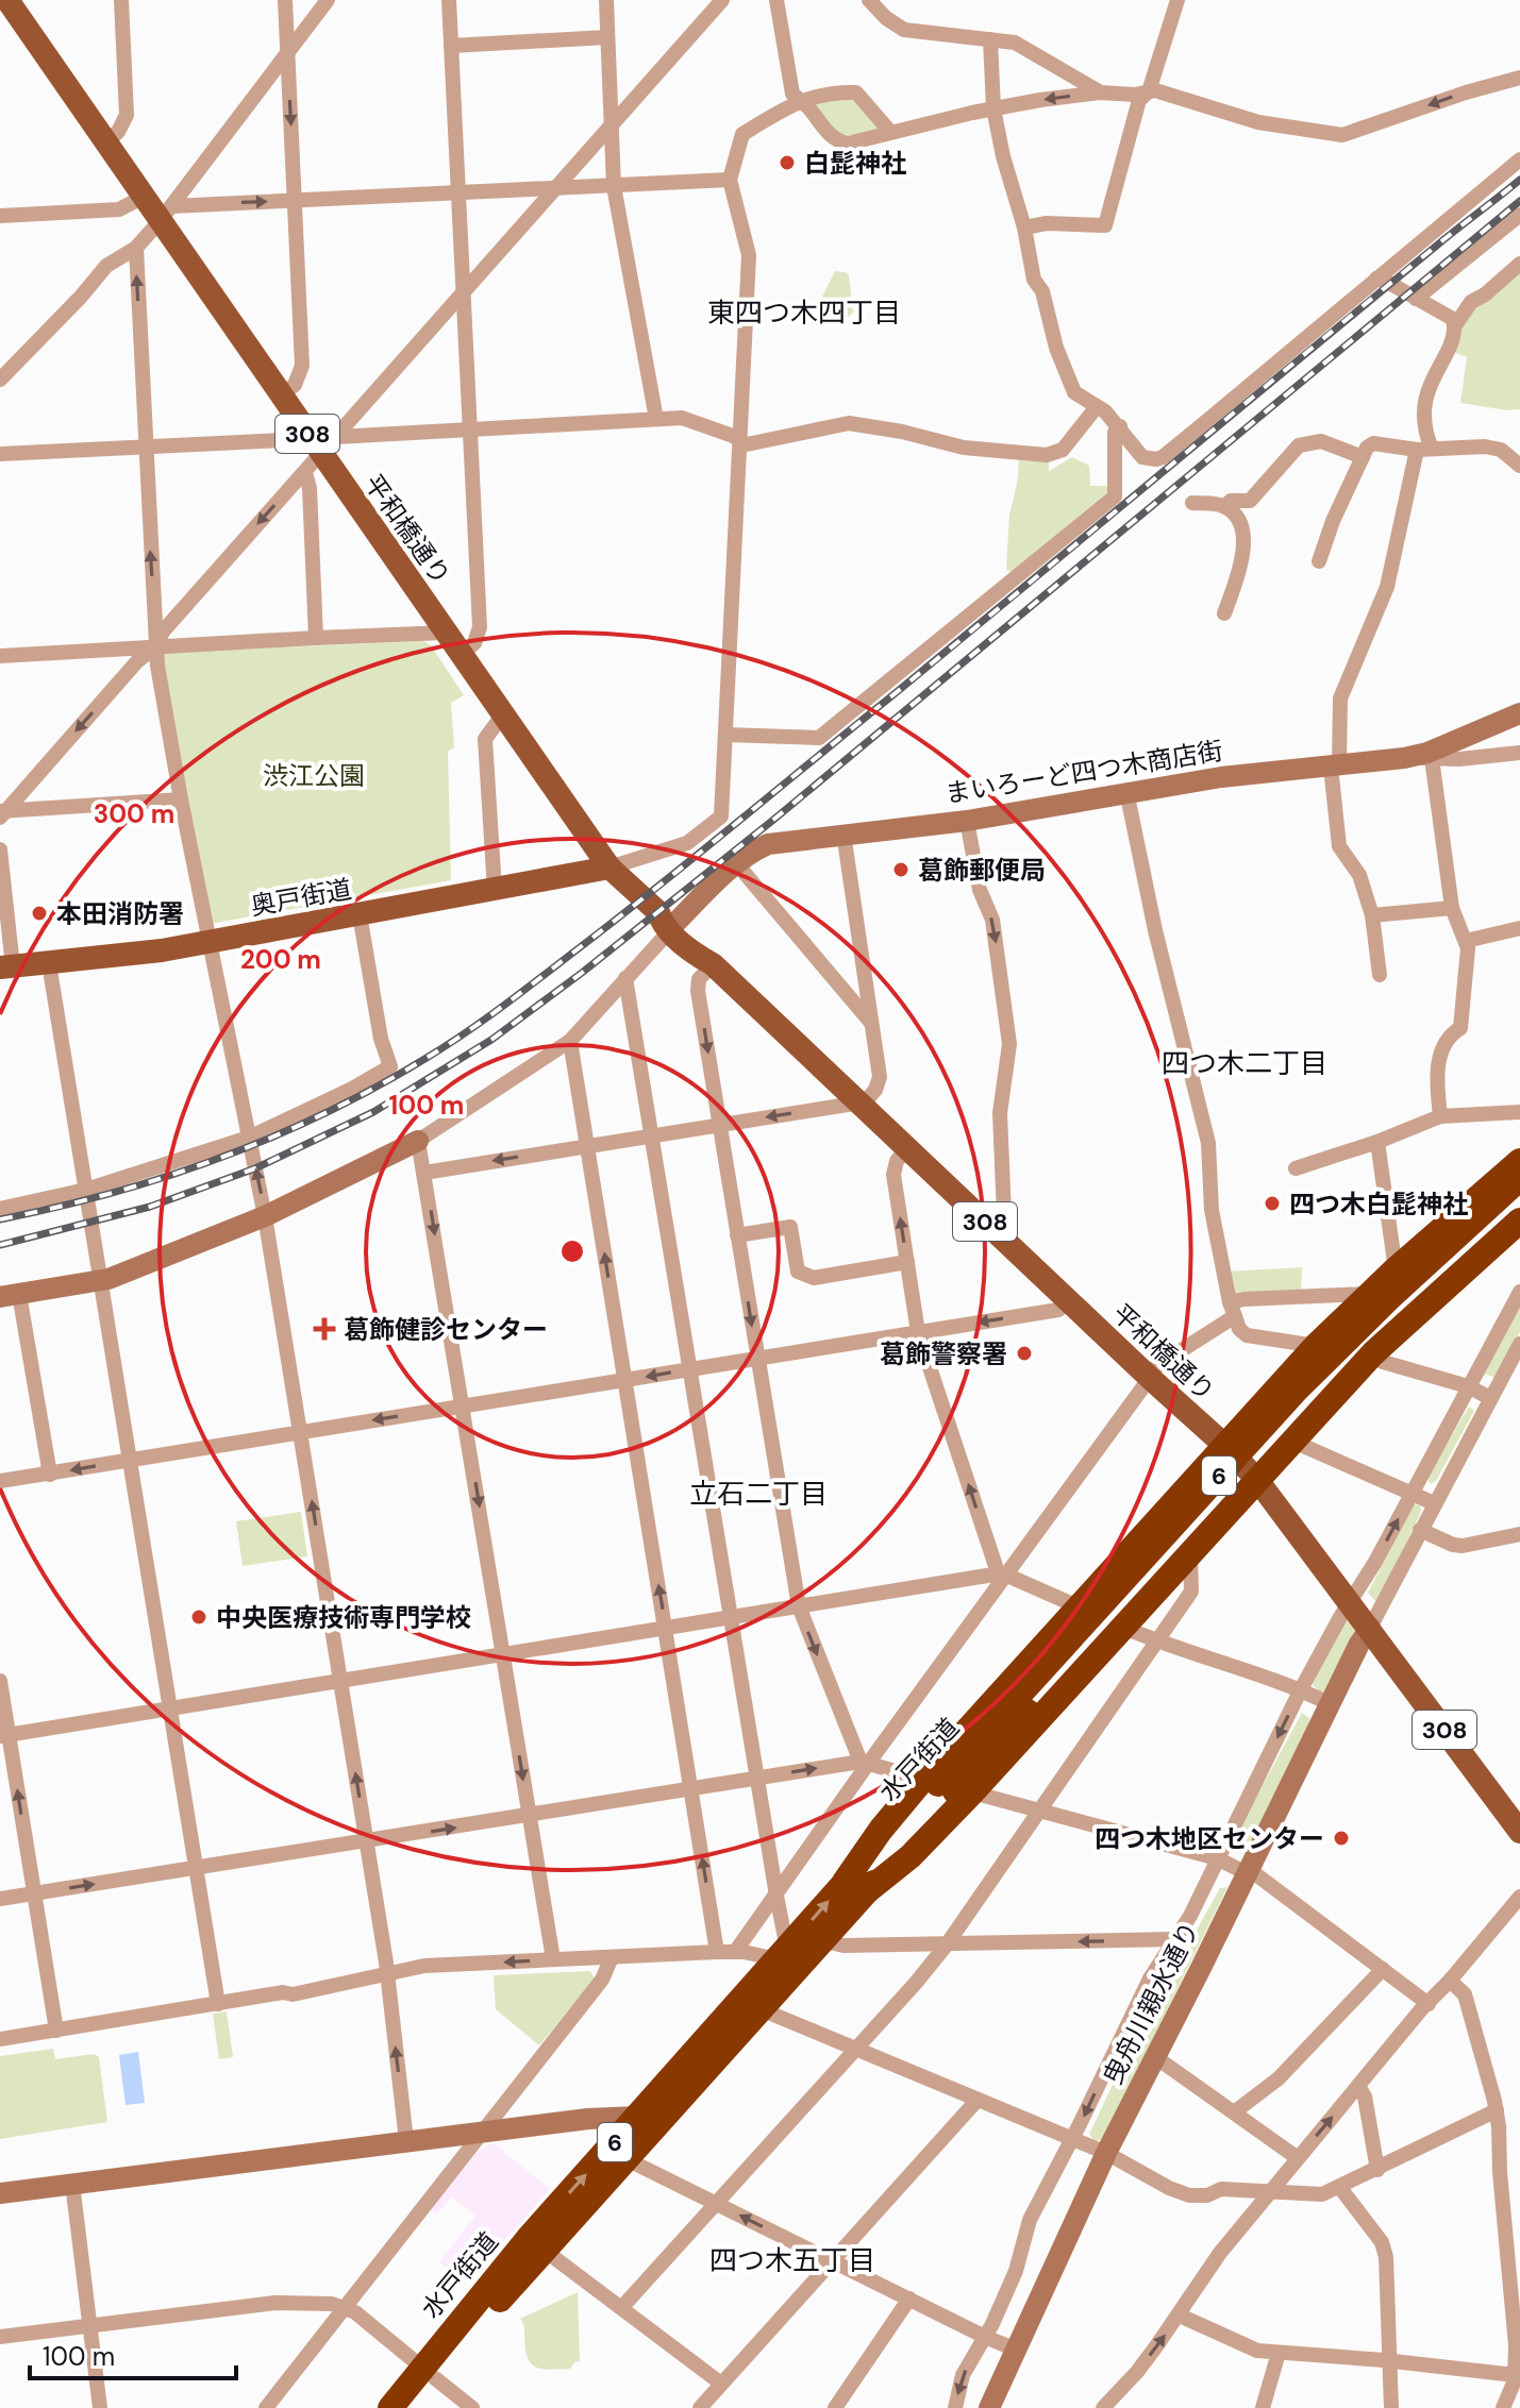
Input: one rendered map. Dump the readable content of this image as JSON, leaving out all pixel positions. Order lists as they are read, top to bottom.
{
  "streets": {
    "highway": ["6", "水戸街道"],
    "main road": ["308", "平和橋通り", "奥戸街道"],
    "street": ["まいろーど四つ木商店街", "曳舟川親水通り"]
  },
  "crossings": [
    ["平和橋通り", "まいろーど四つ木商店街"],
    ["平和橋通り", "奥戸街道"],
    ["平和橋通り", "曳舟川親水通り"]
  ],
  "districts": [
    "東四つ木四丁目",
    "四つ木二丁目",
    "立石二丁目",
    "四つ木五丁目"
  ],
  "parks": ["渋江公園"],
  "places": {
    "other": [
      "白髭神社",
      "葛飾郵便局",
      "本田消防署",
      "四つ木白髭神社",
      "葛飾警察署",
      "中央医療技術専門学校",
      "四つ木地区センター"
    ],
    "health": ["葛飾健診センター"]
  },
  "scale_bar": "100 m",
  "rings": ["300 m", "200 m", "100 m"]
}
